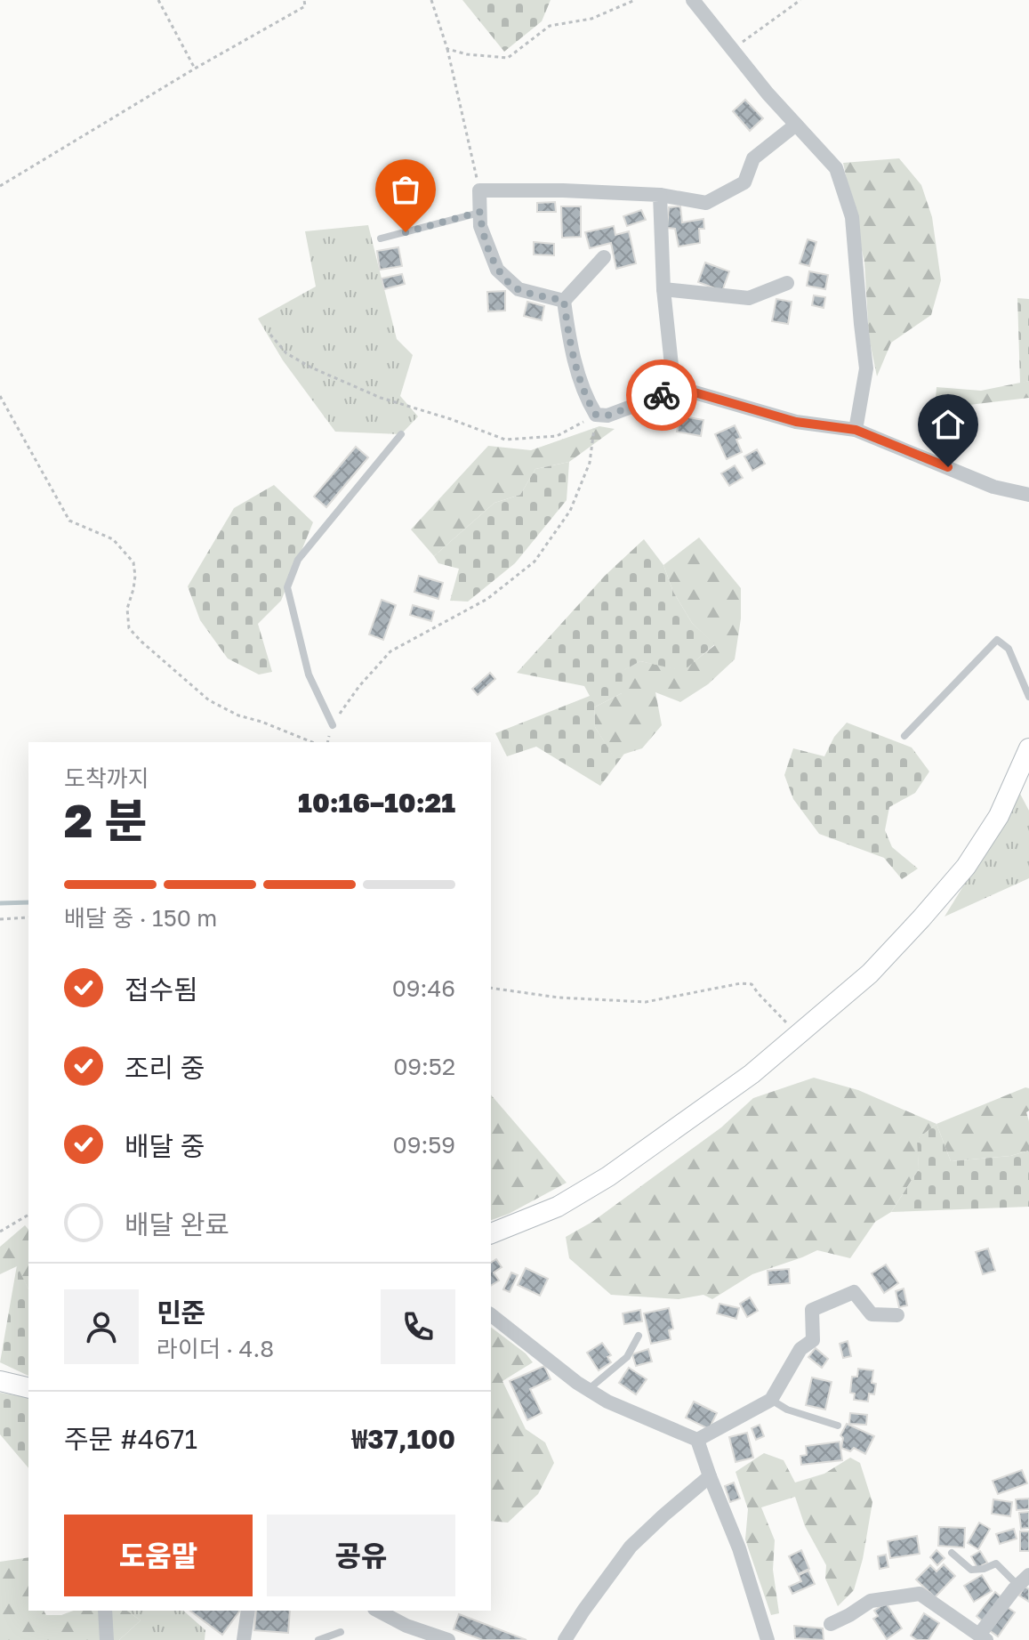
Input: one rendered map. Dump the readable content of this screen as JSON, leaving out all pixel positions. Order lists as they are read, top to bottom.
{
  "page": {
    "heading": ["2 분", "도착까지", "10:16–10:21"],
    "panel": [
      "민준",
      "라이더 · 4.8",
      "주문 #4671",
      "₩37,100"
    ],
    "bar": "배달 중 · 150 m",
    "list": [
      ["접수됨", "09:46"],
      ["조리 중", "09:52"],
      ["배달 중", "09:59"],
      "배달 완료"
    ],
    "buttons": ["도움말", "공유"]
  }
}
